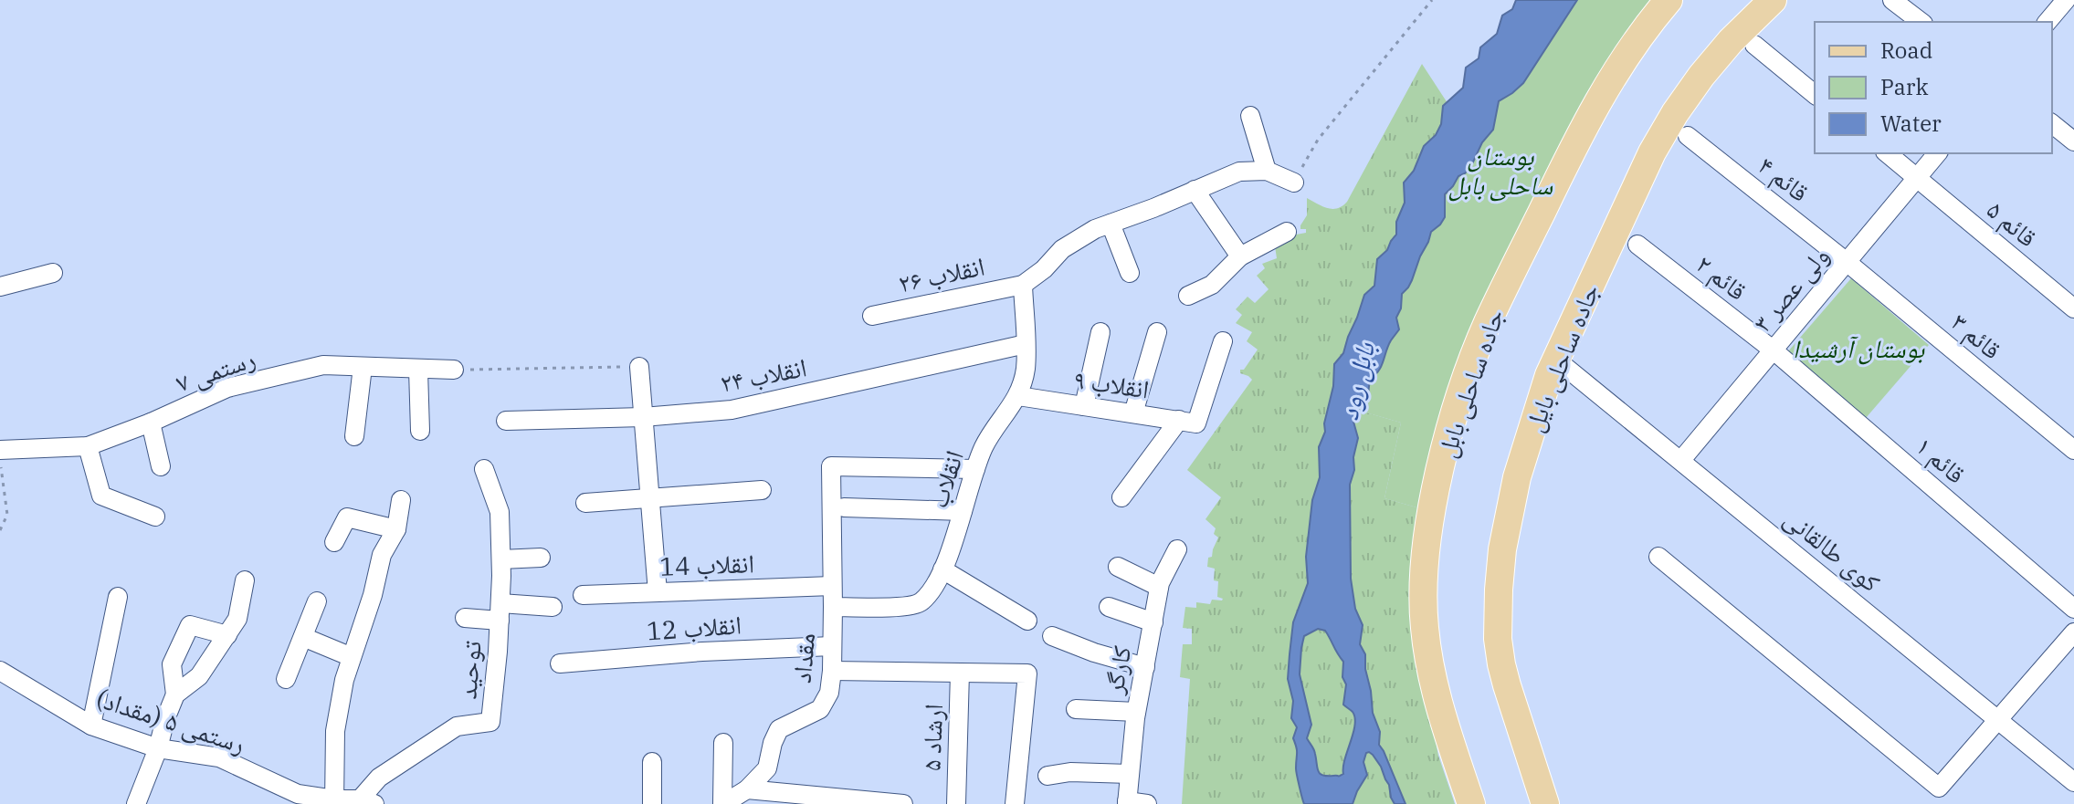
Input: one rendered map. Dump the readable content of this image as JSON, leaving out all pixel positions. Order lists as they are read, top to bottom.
{
  "streets": {
    "main road": ["جاده ساحلی بایل", "جاده ساحلی بابل"],
    "street": [
      "قائم ۴",
      "قائم ۵",
      "انقلاب ۲۶",
      "قائم ۲",
      "ولی عصر ۳",
      "قائم ۳",
      "رستمی ۷",
      "انقلاب ۲۴",
      "انقلاب ۹",
      "قائم ۱",
      "انقلاب",
      "کوی طالقانی",
      "انقلاب 14",
      "انقلاب 12",
      "مقداد",
      "توحید",
      "کارگر",
      "رستمی ۵ (مقداد)",
      "ارشاد ۵"
    ]
  },
  "crossings": [
    ["قائم ۴", "ولی عصر ۳"],
    ["قائم ۴", "قائم ۳"],
    ["قائم ۵", "ولی عصر ۳"],
    ["انقلاب ۲۶", "انقلاب"],
    ["قائم ۲", "ولی عصر ۳"],
    ["قائم ۲", "قائم ۱"],
    ["ولی عصر ۳", "قائم ۳"],
    ["ولی عصر ۳", "قائم ۱"],
    ["ولی عصر ۳", "کوی طالقانی"],
    ["جاده ساحلی بایل", "کوی طالقانی"],
    ["انقلاب ۲۴", "انقلاب"],
    ["انقلاب ۹", "انقلاب"],
    ["انقلاب", "مقداد"],
    ["انقلاب 14", "مقداد"],
    ["انقلاب 12", "مقداد"],
    ["توحید", "رستمی ۵ (مقداد)"]
  ],
  "water": ["بابل رود"],
  "parks": ["بوستان ساحلی بابل", "بوستان آرشیدا"],
  "legend": ["Road", "Park", "Water"]
}
